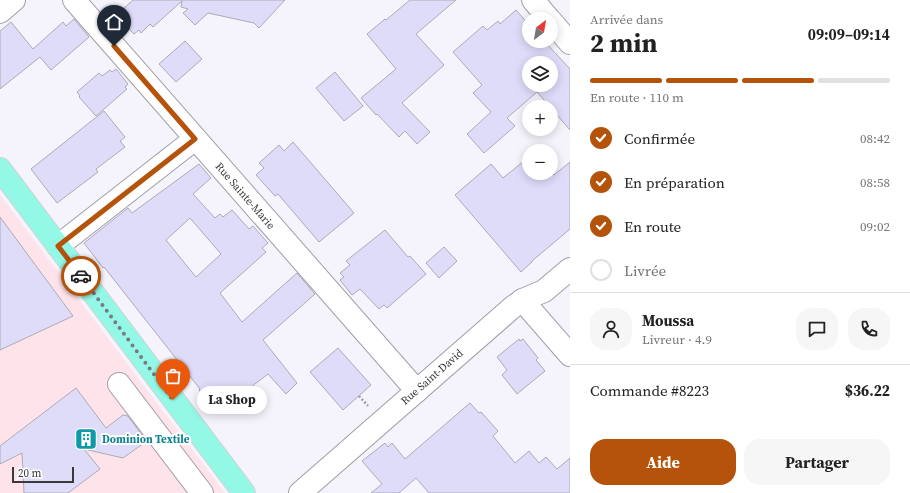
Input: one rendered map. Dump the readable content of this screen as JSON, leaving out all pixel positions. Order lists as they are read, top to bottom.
{
  "streets": {
    "street": ["Rue Sainte-Marie", "Rue Saint-David"]
  },
  "crossings": [
    ["Rue Sainte-Marie", "Rue Saint-David"]
  ],
  "places": {
    "other": ["La Shop"],
    "building": ["Dominion Textile"]
  },
  "scale_bar": "20 m",
  "north": "top right",
  "page": {
    "heading": ["2 min", "Arrivée dans", "09:09–09:14"],
    "panel": [
      "Moussa",
      "Livreur · 4.9",
      "Commande #8223",
      "$36.22"
    ],
    "map_buttons": ["+", "−"],
    "bar": "En route · 110 m",
    "list": [
      ["Confirmée", "08:42"],
      ["En préparation", "08:58"],
      ["En route", "09:02"],
      "Livrée"
    ],
    "bubble": "La Shop",
    "buttons": ["Aide", "Partager"],
    "scale": "20 m"
  }
}
